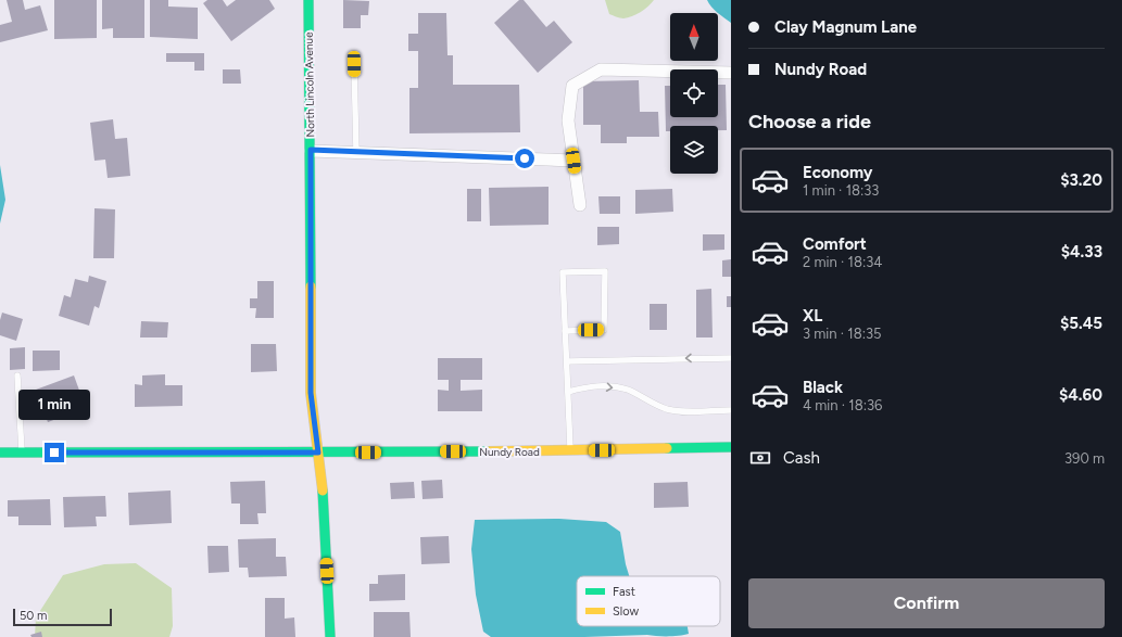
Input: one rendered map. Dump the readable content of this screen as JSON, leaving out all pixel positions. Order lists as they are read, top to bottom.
{
  "streets": {
    "street": ["North Lincoln Avenue", "Nundy Road"]
  },
  "crossings": [
    ["North Lincoln Avenue", "Nundy Road"]
  ],
  "legend": ["Fast", "Slow"],
  "scale_bar": "50 m",
  "north": "top",
  "page": {
    "banner": ["Clay Magnum Lane", "Nundy Road"],
    "heading": "Choose a ride",
    "list": [
      {
        "name": "Economy",
        "note": "1 min · 18:33",
        "value": "$3.20"
      },
      {
        "name": "Comfort",
        "note": "2 min · 18:34",
        "value": "$4.33"
      },
      {
        "name": "XL",
        "note": "3 min · 18:35",
        "value": "$5.45"
      },
      {
        "name": "Black",
        "note": "4 min · 18:36",
        "value": "$4.60"
      }
    ],
    "bubble": "1 min",
    "pay": ["Cash", "390 m"],
    "buttons": "Confirm",
    "scale": "50 m"
  }
}
